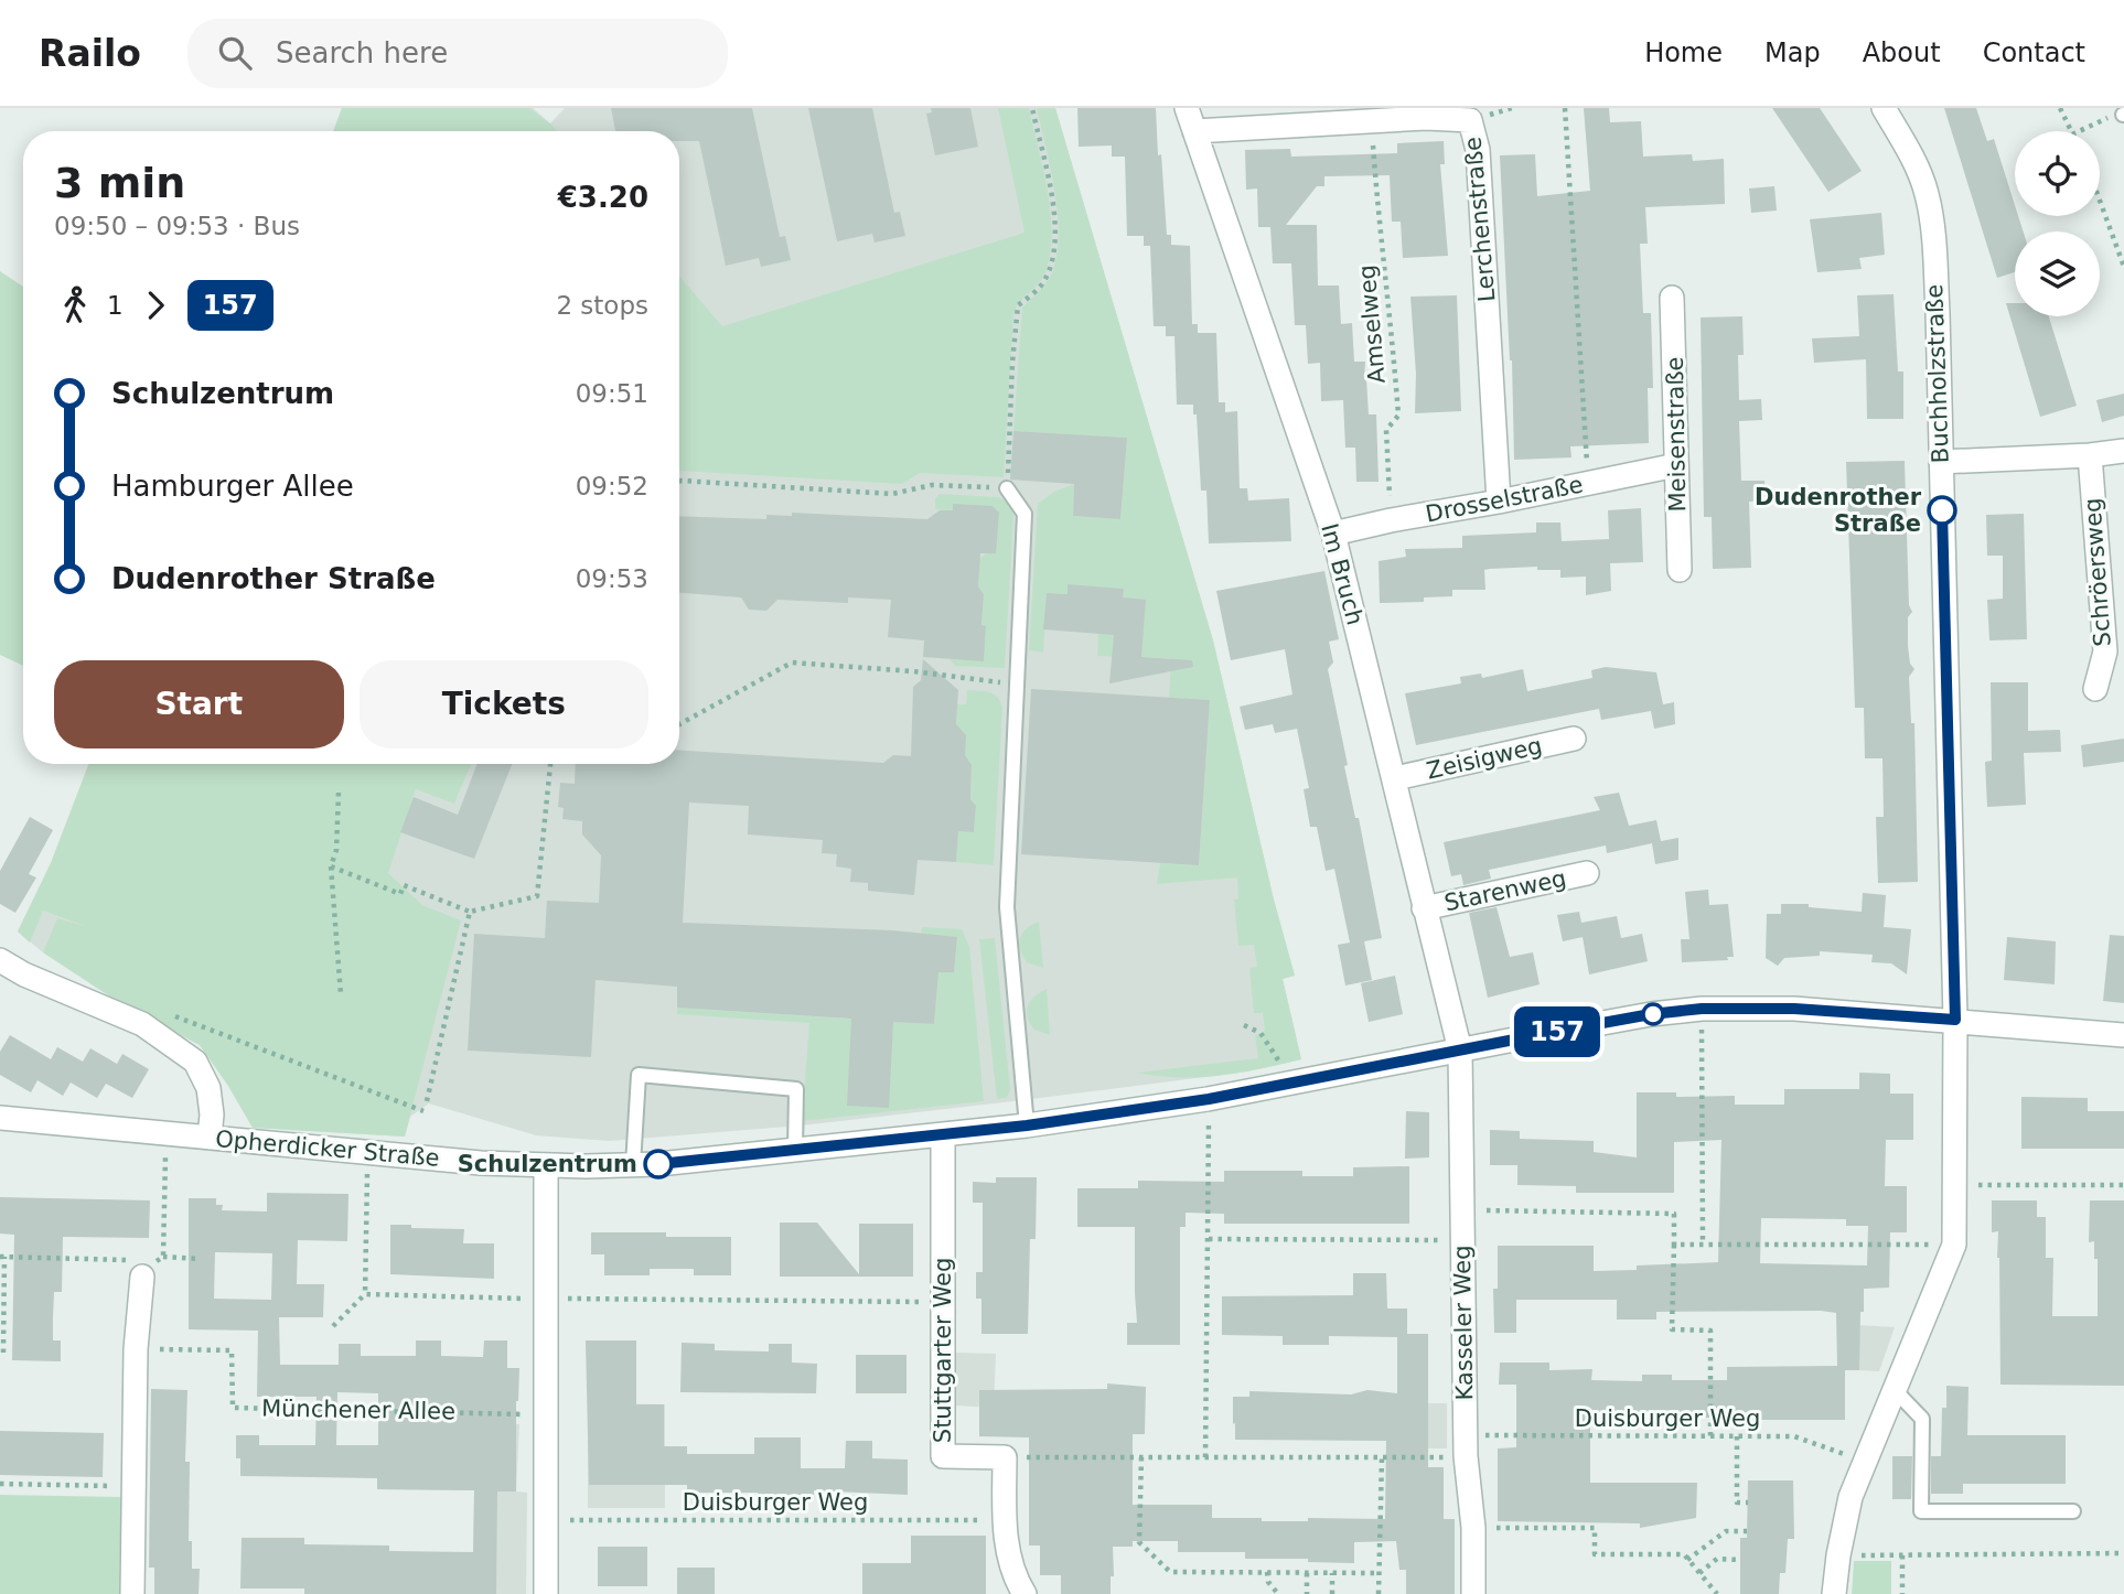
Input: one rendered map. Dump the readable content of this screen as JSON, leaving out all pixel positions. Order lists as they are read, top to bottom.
{
  "streets": {
    "street": [
      "Lerchenstraße",
      "Buchholzstraße",
      "Meisenstraße",
      "Drosselstraße",
      "Schröersweg",
      "Im Bruch",
      "Zeisigweg",
      "Starenweg",
      "Opherdicker Straße",
      "Kasseler Weg",
      "Stuttgarter Weg"
    ],
    "path": ["Amselweg", "Münchener Allee", "Duisburger Weg"]
  },
  "crossings": [
    ["Lerchenstraße", "Amselweg"],
    ["Lerchenstraße", "Drosselstraße"],
    ["Lerchenstraße", "Im Bruch"],
    ["Amselweg", "Drosselstraße"],
    ["Buchholzstraße", "Opherdicker Straße"],
    ["Meisenstraße", "Drosselstraße"],
    ["Drosselstraße", "Im Bruch"],
    ["Im Bruch", "Zeisigweg"],
    ["Im Bruch", "Starenweg"],
    ["Im Bruch", "Opherdicker Straße"],
    ["Im Bruch", "Kasseler Weg"],
    ["Opherdicker Straße", "Kasseler Weg"],
    ["Opherdicker Straße", "Stuttgarter Weg"],
    ["Kasseler Weg", "Duisburger Weg"],
    ["Stuttgarter Weg", "Duisburger Weg"]
  ],
  "places": ["Dudenrother Straße", "Schulzentrum"],
  "lines": ["bus line 157"],
  "page": {
    "header": "Railo",
    "search": "Search here",
    "nav": [
      "Home",
      "Map",
      "About",
      "Contact"
    ],
    "on_map": "157",
    "heading": ["3 min", "09:50 – 09:53 · Bus", "€3.20"],
    "legs": ["1", "157", "2 stops"],
    "list": [
      {
        "name": "Schulzentrum",
        "value": "09:51"
      },
      {
        "name": "Hamburger Allee",
        "value": "09:52"
      },
      {
        "name": "Dudenrother Straße",
        "value": "09:53"
      }
    ],
    "buttons": ["Start", "Tickets"]
  }
}
